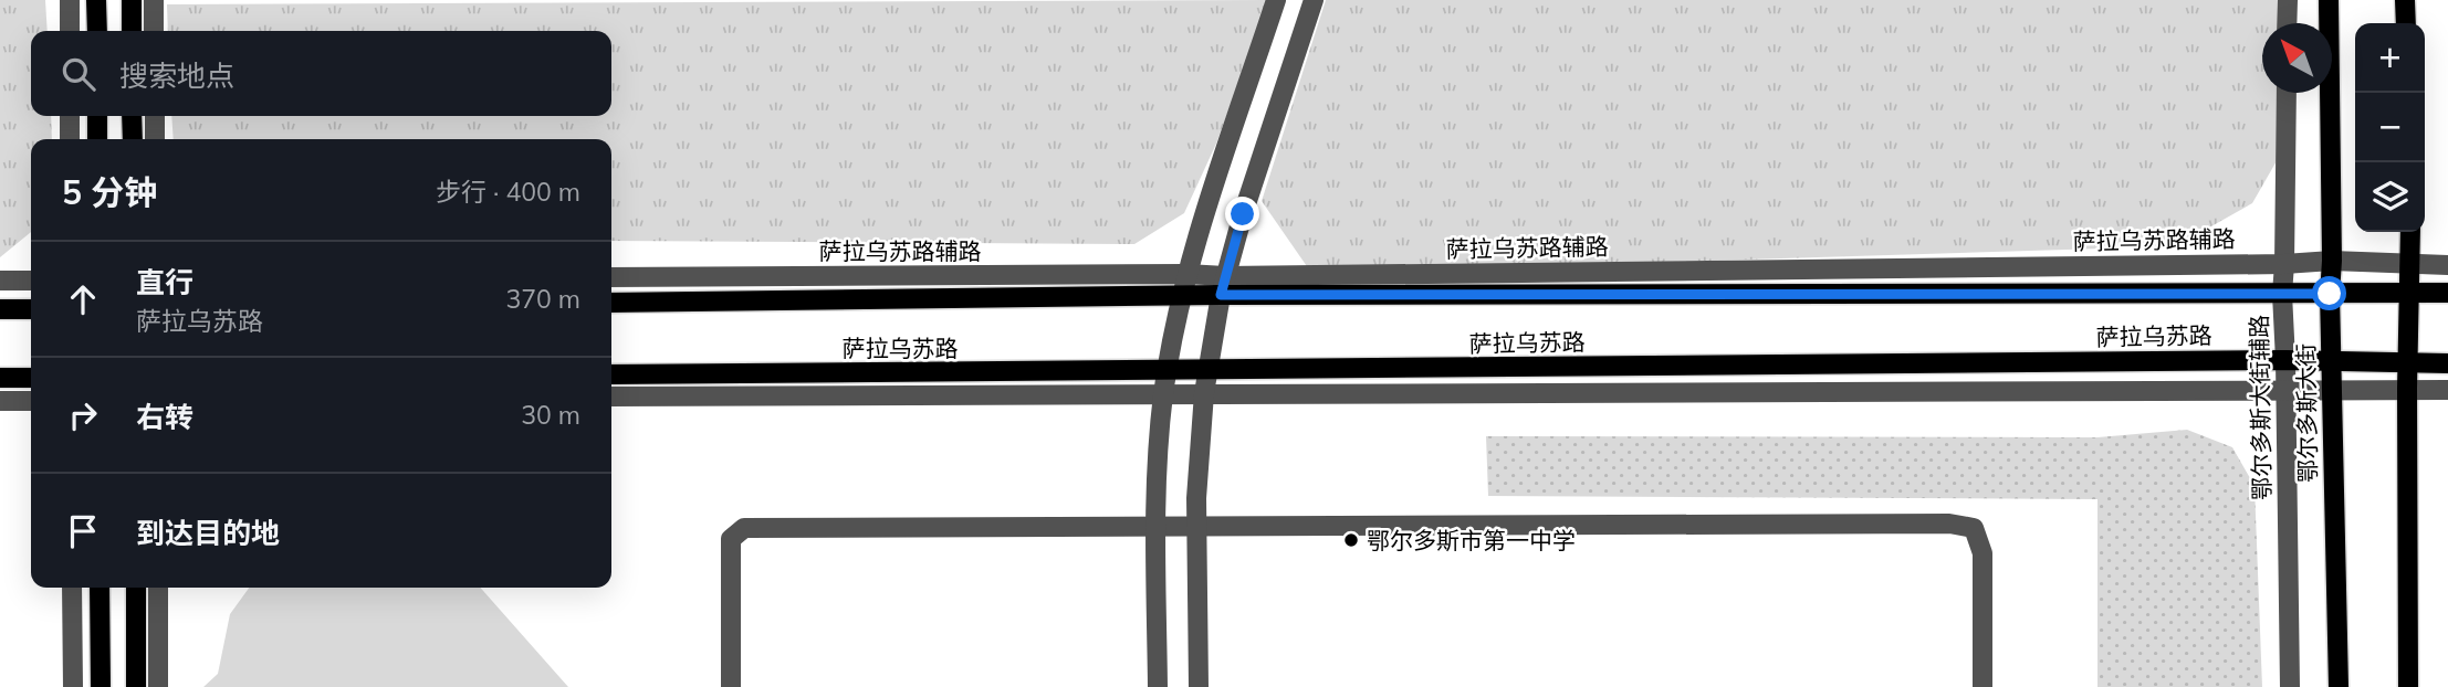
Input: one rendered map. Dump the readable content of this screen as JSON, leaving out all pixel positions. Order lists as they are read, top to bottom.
{
  "streets": {
    "main road": ["萨拉乌苏路", "鄂尔多斯大街"],
    "street": ["萨拉乌苏路辅路", "鄂尔多斯大街辅路"]
  },
  "crossings": [
    ["萨拉乌苏路辅路", "萨拉乌苏路"],
    ["萨拉乌苏路辅路", "鄂尔多斯大街辅路"],
    ["萨拉乌苏路辅路", "鄂尔多斯大街"],
    ["萨拉乌苏路", "鄂尔多斯大街辅路"],
    ["萨拉乌苏路", "鄂尔多斯大街"]
  ],
  "places": ["鄂尔多斯市第一中学"],
  "north": "top left",
  "page": {
    "map_buttons": ["+", "−"],
    "search": "搜索地点",
    "heading": ["5 分钟", "步行 · 400 m"],
    "list": [
      ["直行", "萨拉乌苏路", "370 m"],
      ["右转", "30 m"],
      "到达目的地"
    ]
  }
}
